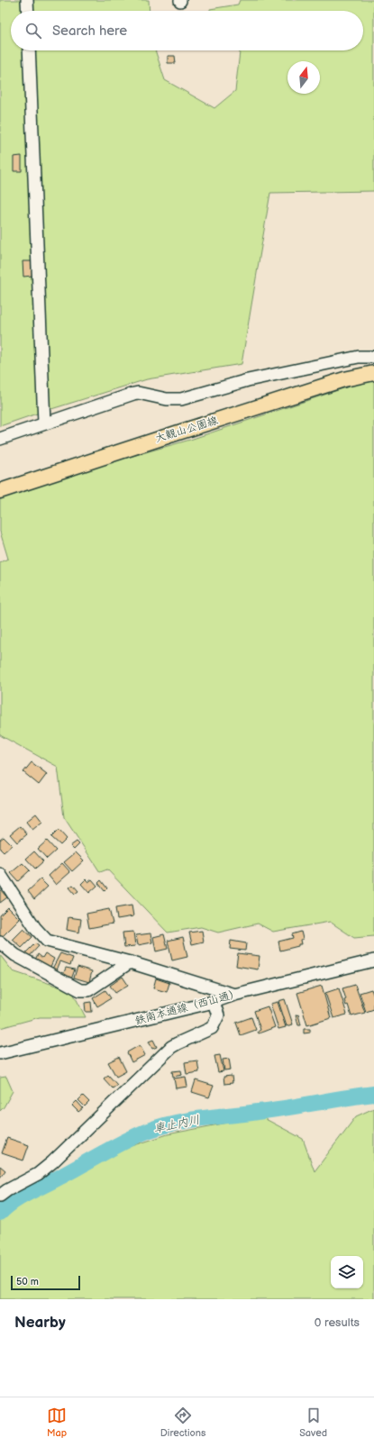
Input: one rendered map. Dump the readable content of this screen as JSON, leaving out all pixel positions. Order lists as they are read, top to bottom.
{
  "streets": {
    "main road": ["大観山公園線"],
    "street": ["鉄南本通線（西山通）"]
  },
  "water": ["車止内川"],
  "scale_bar": "50 m",
  "north": "top",
  "page": {
    "search": "Search here",
    "scale": "50 m",
    "heading": ["Nearby", "0 results"],
    "nav": ["Map", "Directions", "Saved"]
  }
}
